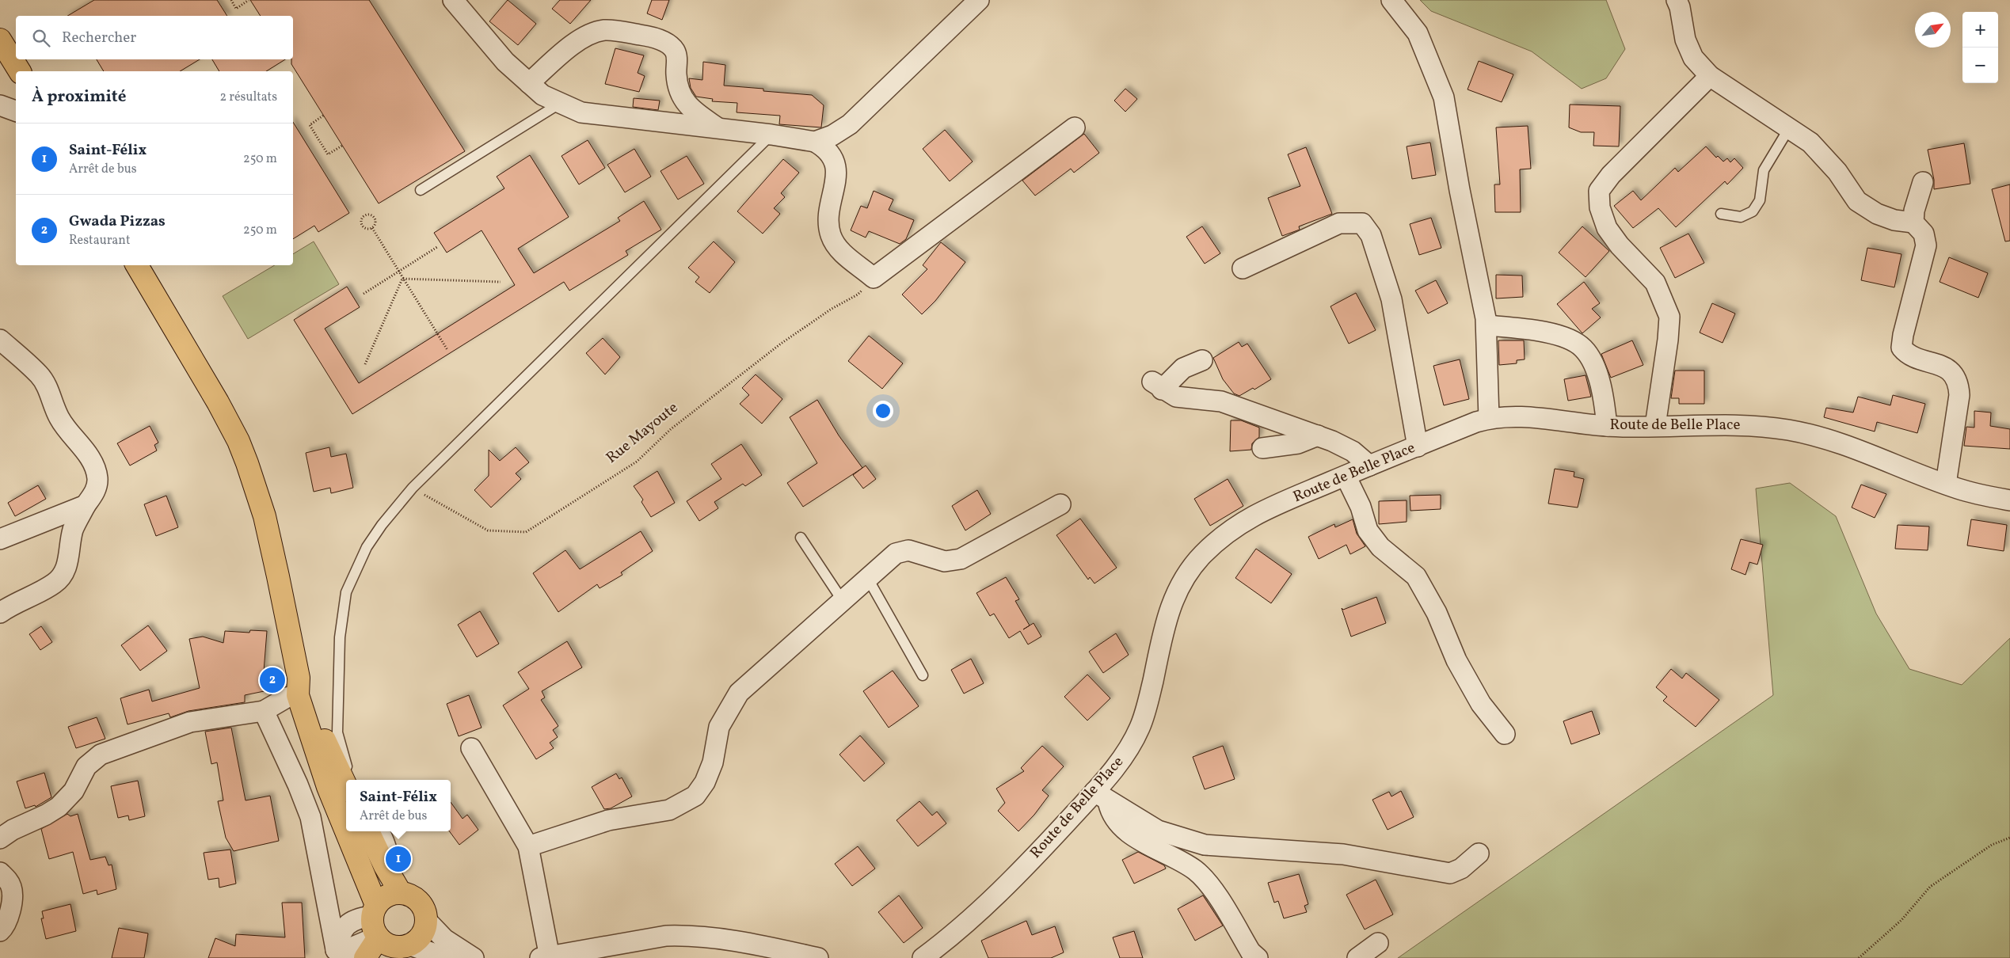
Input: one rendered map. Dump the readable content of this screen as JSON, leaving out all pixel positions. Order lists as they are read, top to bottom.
{
  "streets": {
    "street": ["Route de Belle Place"],
    "path": ["Rue Mayoute"]
  },
  "north": "top right",
  "page": {
    "map_buttons": ["+", "−"],
    "search": "Rechercher",
    "heading": ["À proximité", "2 résultats"],
    "list": [
      {
        "mark": "1",
        "name": "Saint-Félix",
        "note": "Arrêt de bus",
        "value": "250 m"
      },
      {
        "mark": "2",
        "name": "Gwada Pizzas",
        "note": "Restaurant",
        "value": "250 m"
      }
    ],
    "pins": ["2", "1"],
    "popup": ["Saint-Félix", "Arrêt de bus"]
  }
}
